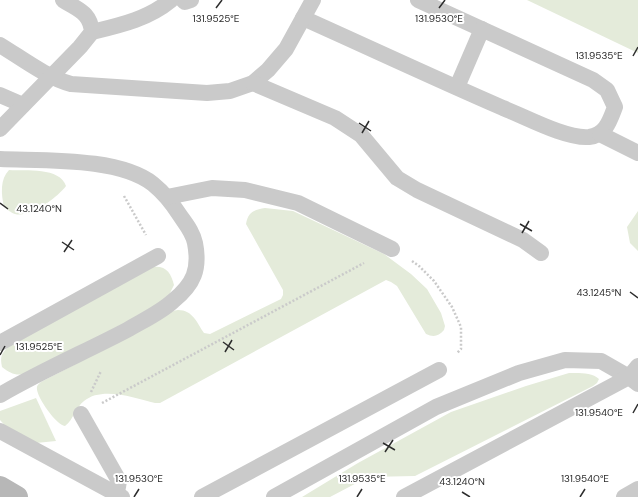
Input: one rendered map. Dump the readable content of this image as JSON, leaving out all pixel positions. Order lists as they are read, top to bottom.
{
  "coordinates": [
    "131.9525°E",
    "131.9530°E",
    "131.9535°E",
    "43.1240°N",
    "43.1245°N",
    "131.9540°E"
  ]
}
